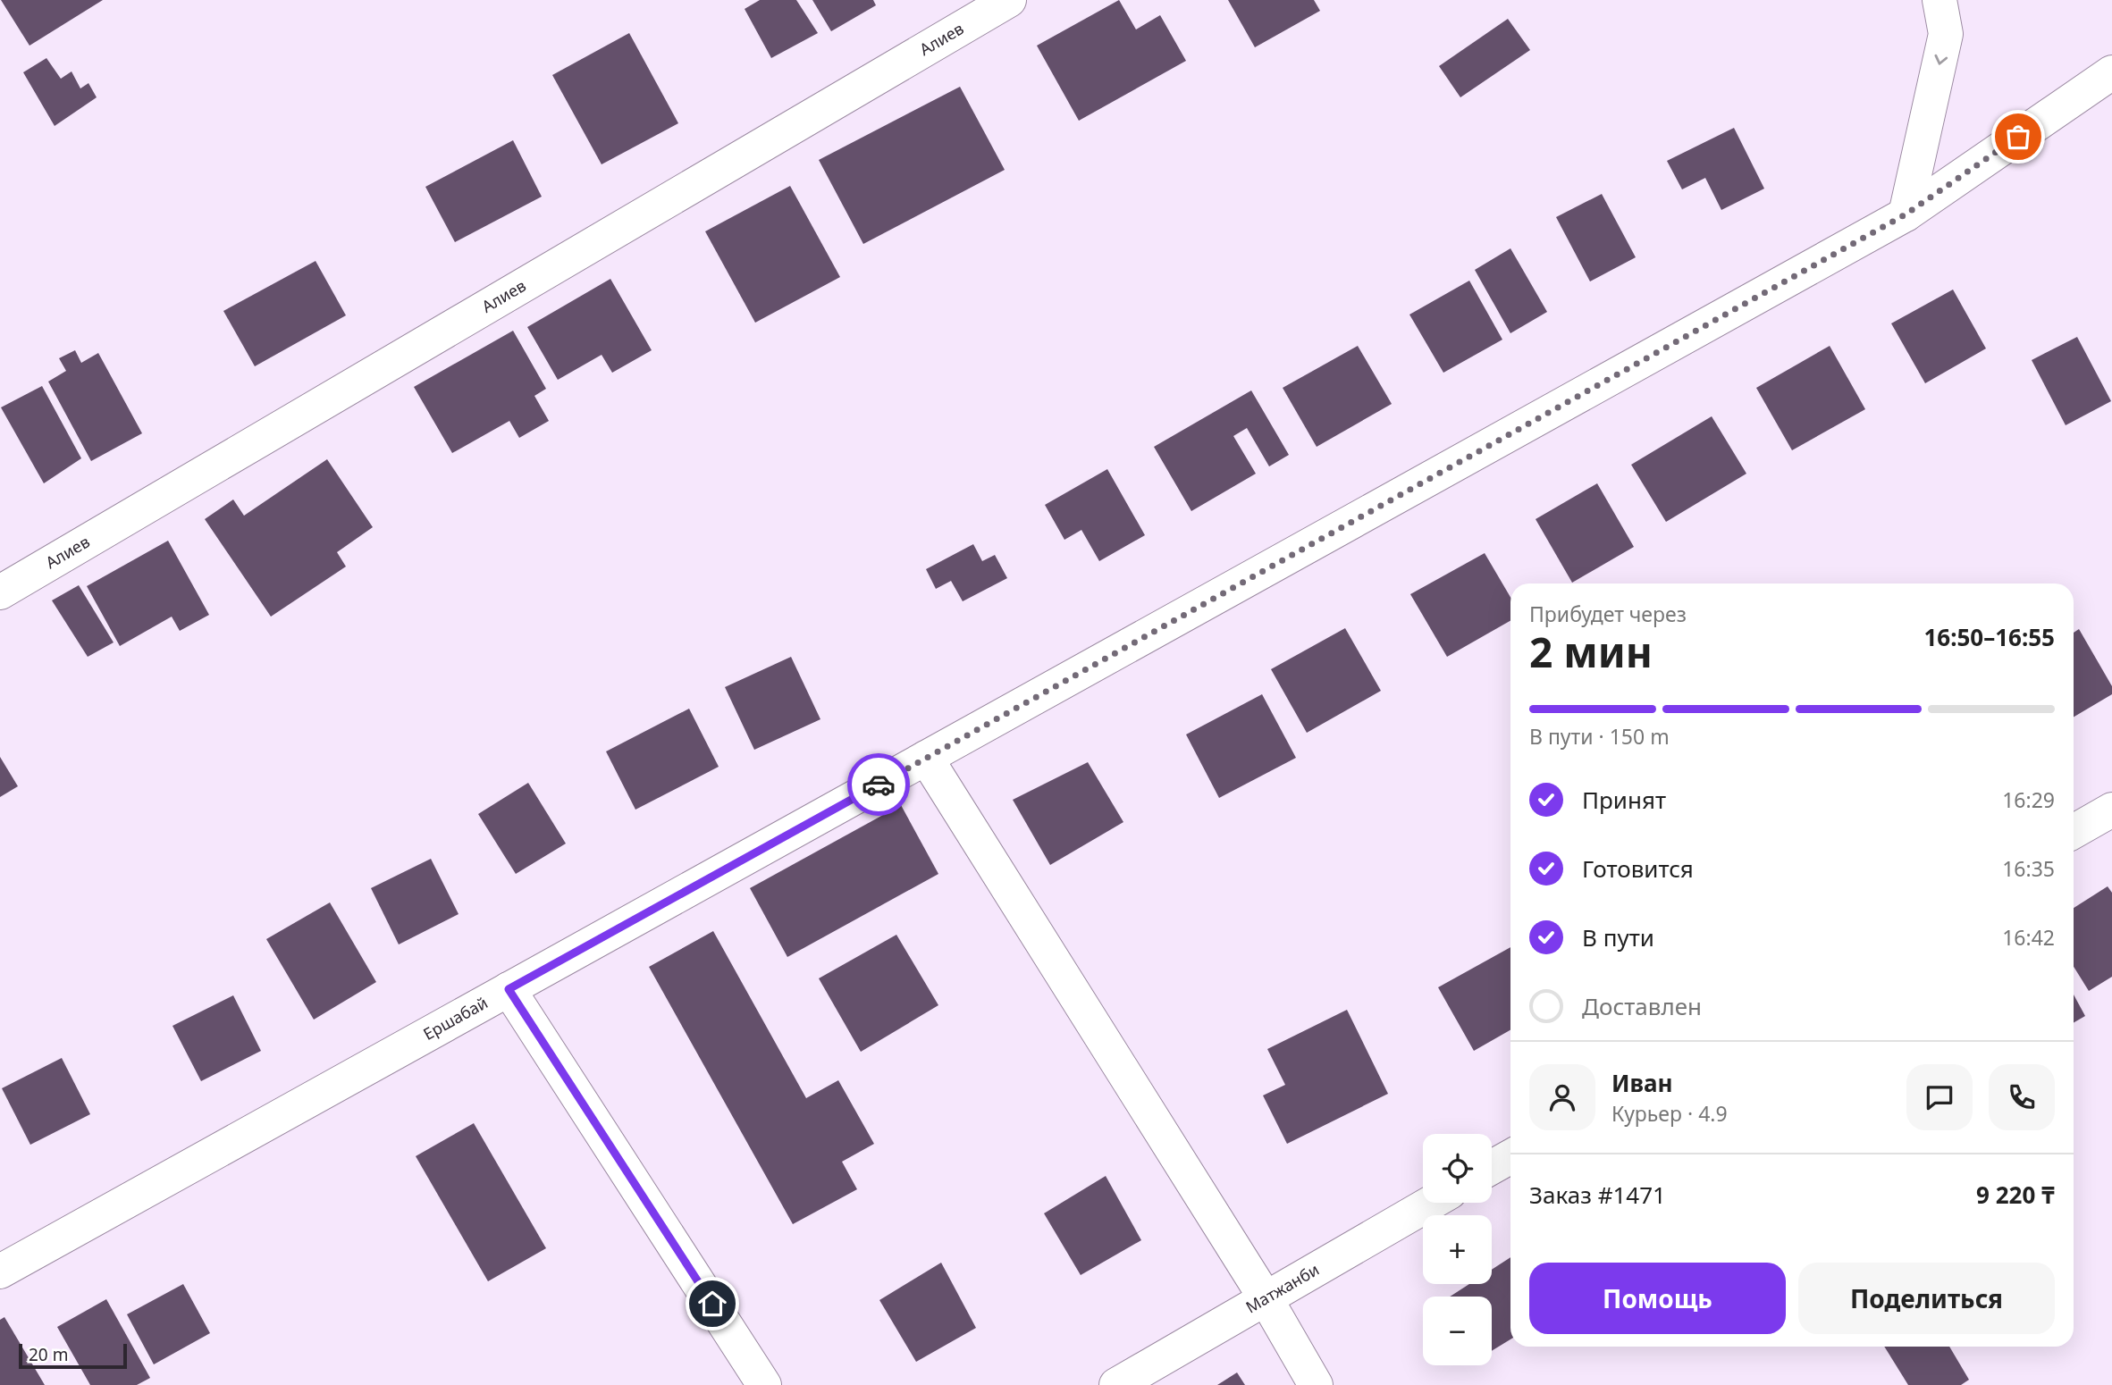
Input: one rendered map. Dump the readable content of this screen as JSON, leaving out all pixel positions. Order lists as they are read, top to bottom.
{
  "streets": {
    "street": ["Алиев", "Ершабай", "Матжанби"]
  },
  "scale_bar": "20 m",
  "page": {
    "heading": ["2 мин", "Прибудет через", "16:50–16:55"],
    "panel": [
      "Иван",
      "Курьер · 4.9",
      "Заказ #1471",
      "9 220 ₸"
    ],
    "bar": "В пути · 150 m",
    "list": [
      ["Принят", "16:29"],
      ["Готовится", "16:35"],
      ["В пути", "16:42"],
      "Доставлен"
    ],
    "map_buttons": ["+", "−"],
    "buttons": ["Помощь", "Поделиться"],
    "scale": "20 m"
  }
}
